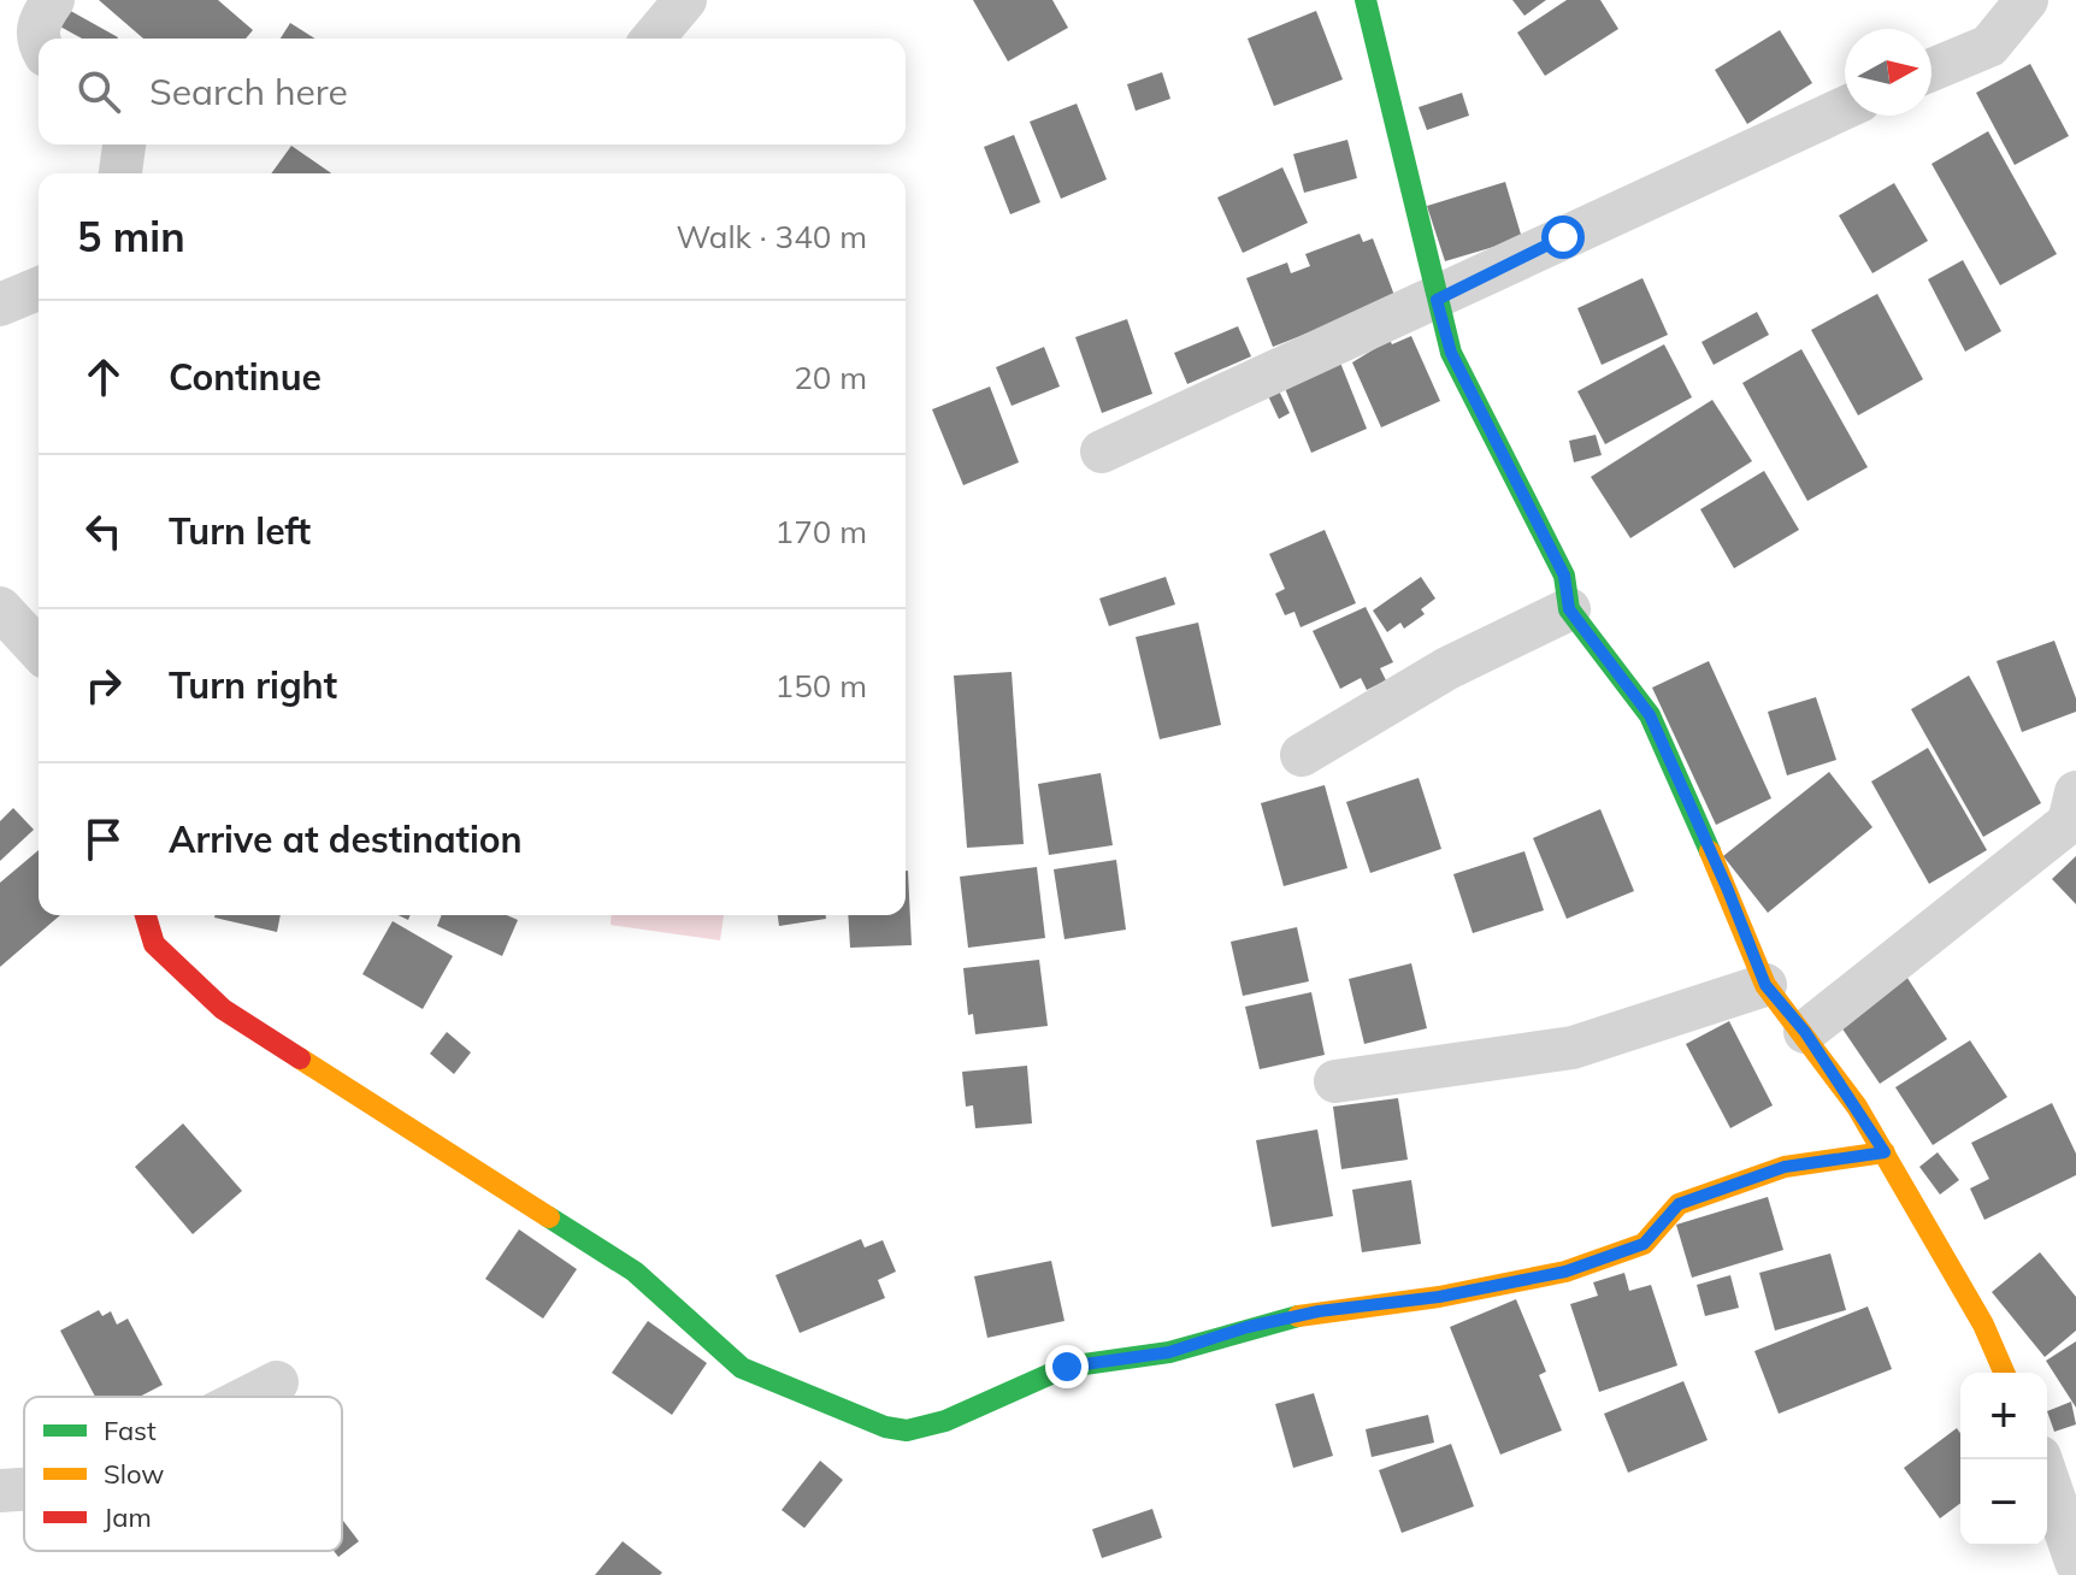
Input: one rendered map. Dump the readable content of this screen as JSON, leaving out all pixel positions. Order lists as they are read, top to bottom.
{
  "legend": ["Fast", "Slow", "Jam"],
  "north": "right",
  "page": {
    "search": "Search here",
    "heading": ["5 min", "Walk · 340 m"],
    "list": [
      ["Continue", "20 m"],
      ["Turn left", "170 m"],
      ["Turn right", "150 m"],
      "Arrive at destination"
    ],
    "map_buttons": ["+", "−"]
  }
}
